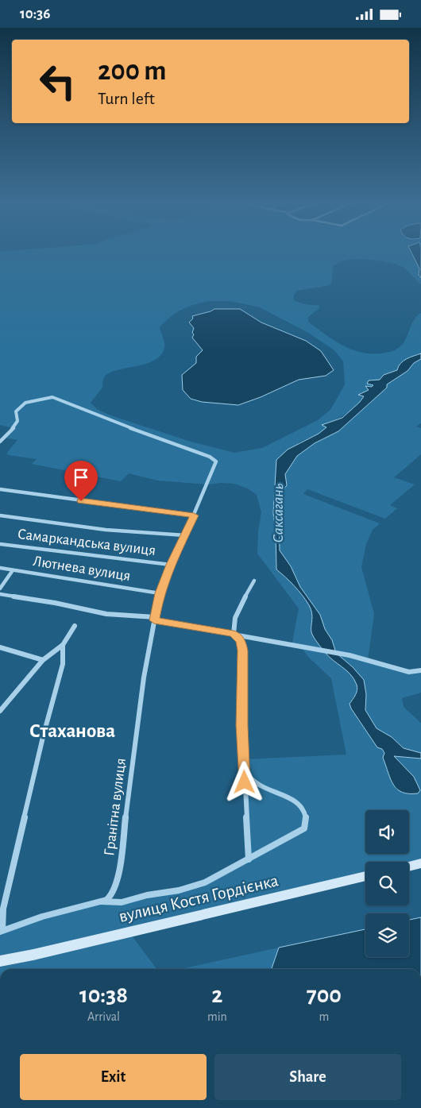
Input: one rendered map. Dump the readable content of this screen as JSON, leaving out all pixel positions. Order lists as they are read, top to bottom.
{
  "streets": {
    "main road": ["вулиця Костя Гордієнка"],
    "street": ["Самаркандська вулиця", "Лютнева вулиця", "Гранітна вулиця"]
  },
  "crossings": [
    ["Самаркандська вулиця", "Гранітна вулиця"],
    ["Лютнева вулиця", "Гранітна вулиця"]
  ],
  "districts": ["Стаханова"],
  "water": ["Саксагань"],
  "page": {
    "status": "10:36",
    "turn": ["200 m", "Turn left"],
    "eta": [
      "10:38",
      "Arrival",
      "2",
      "min",
      "700",
      "m"
    ],
    "buttons": ["Exit", "Share"]
  }
}
